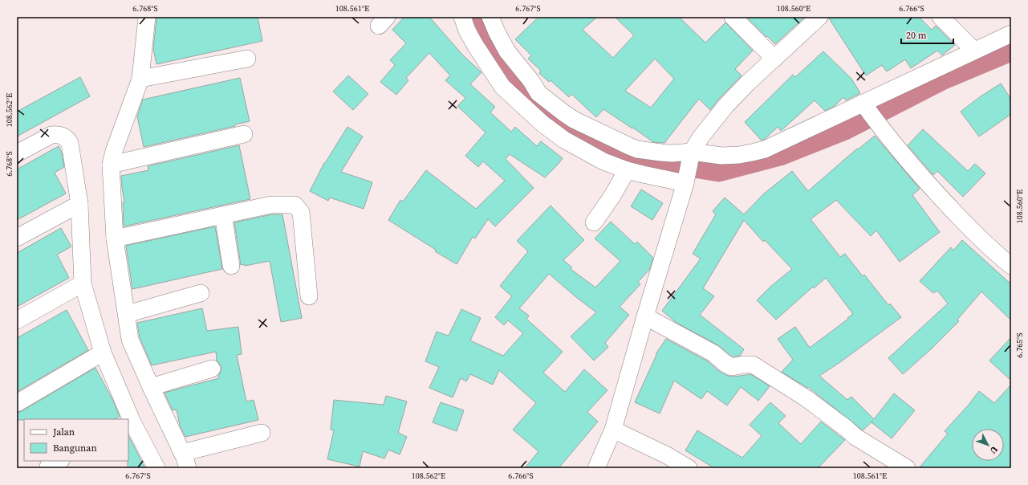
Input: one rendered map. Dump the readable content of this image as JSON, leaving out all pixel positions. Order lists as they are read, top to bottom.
{
  "legend": ["Jalan", "Bangunan"],
  "scale_bar": "20 m",
  "north": "bottom right",
  "coordinates": [
    "6.768°S",
    "108.561°E",
    "6.767°S",
    "108.560°E",
    "6.766°S",
    "108.562°E",
    "6.765°S"
  ]
}
